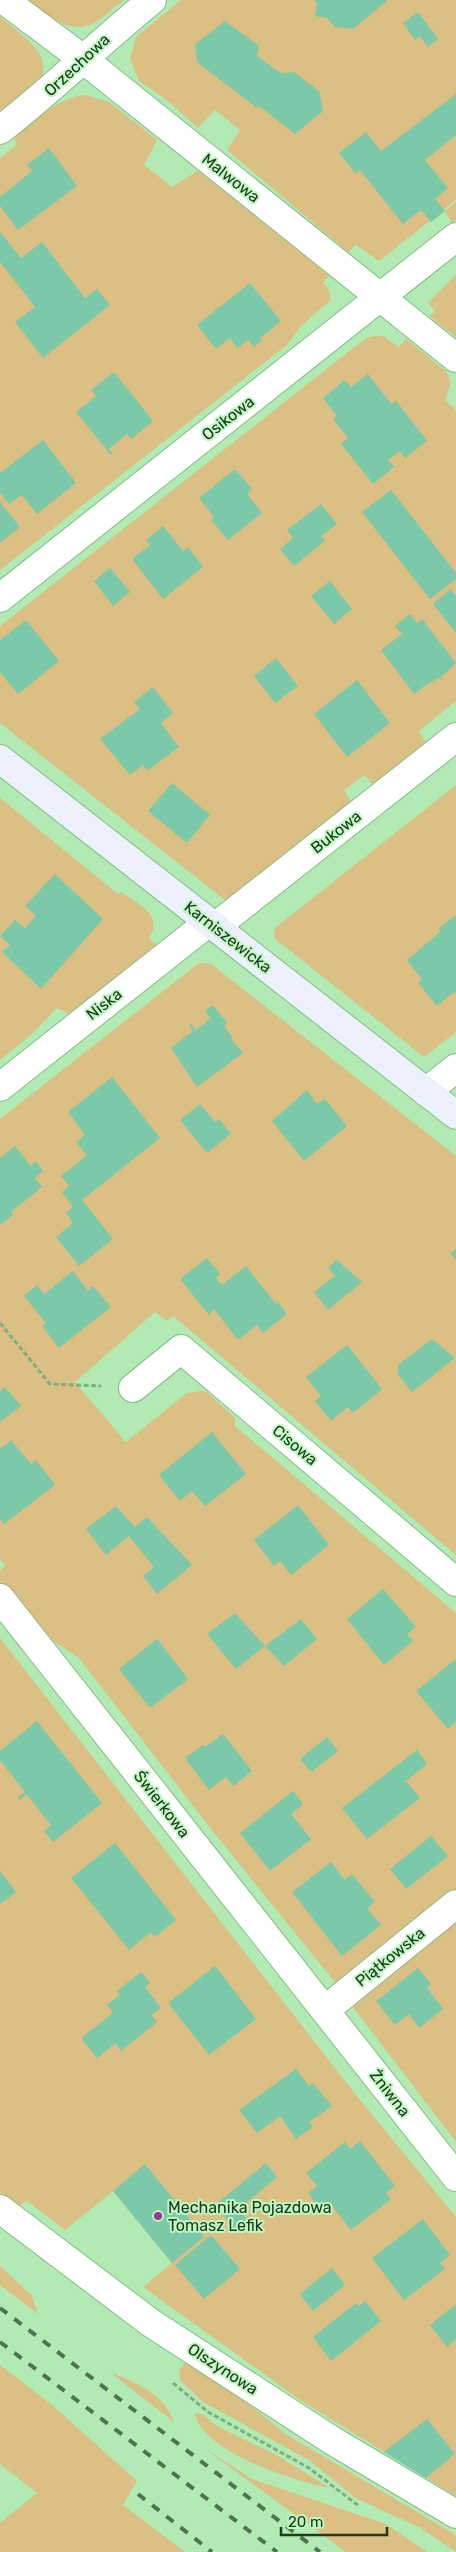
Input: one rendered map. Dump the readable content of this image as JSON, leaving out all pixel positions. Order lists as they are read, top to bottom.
{
  "streets": {
    "street": [
      "Orzechowa",
      "Malwowa",
      "Osikowa",
      "Bukowa",
      "Karniszewicka",
      "Niska",
      "Cisowa",
      "Świerkowa",
      "Piątkowska",
      "Żniwna",
      "Olszynowa"
    ]
  },
  "crossings": [
    ["Orzechowa", "Malwowa"],
    ["Malwowa", "Osikowa"],
    ["Bukowa", "Karniszewicka"],
    ["Bukowa", "Niska"],
    ["Karniszewicka", "Niska"],
    ["Świerkowa", "Piątkowska"],
    ["Świerkowa", "Żniwna"],
    ["Piątkowska", "Żniwna"]
  ],
  "places": ["Mechanika Pojazdowa Tomasz Lefik"],
  "scale_bar": "20 m"
}
